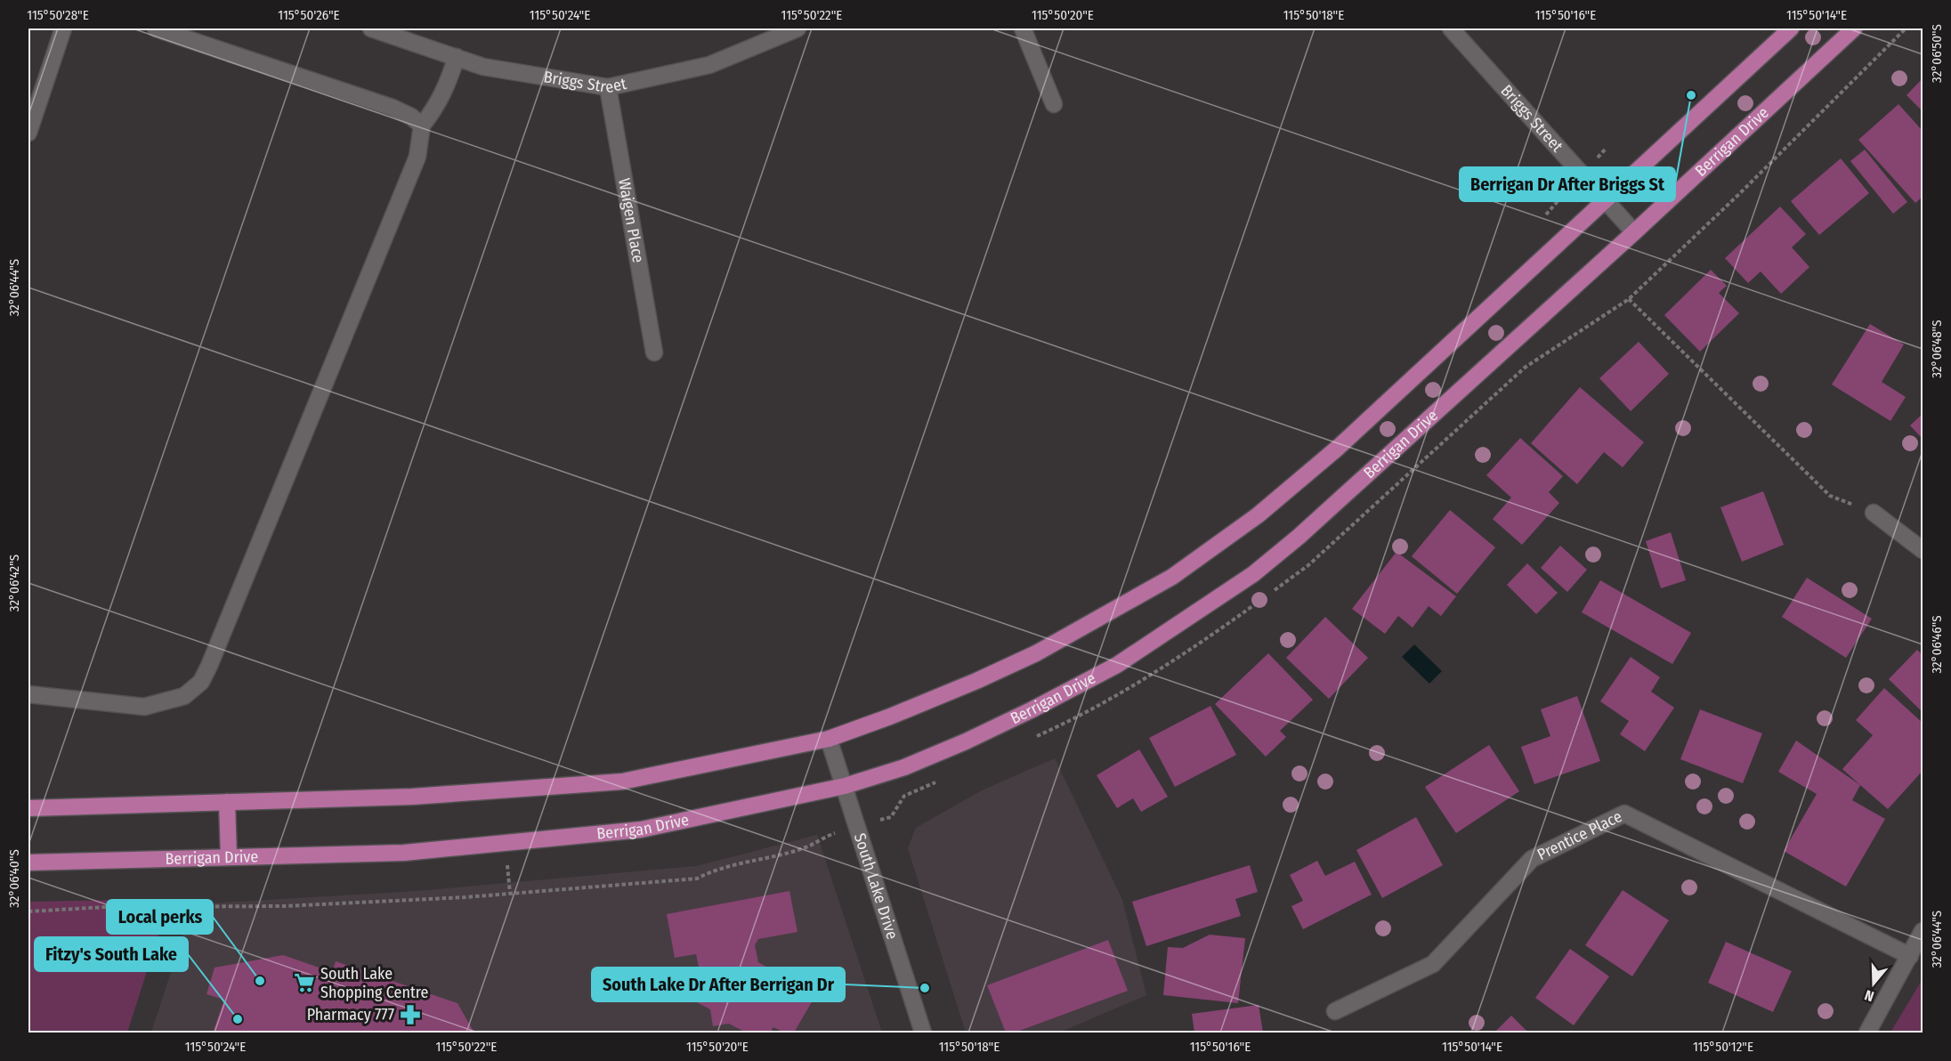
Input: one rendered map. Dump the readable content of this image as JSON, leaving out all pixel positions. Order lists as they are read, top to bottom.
{
  "streets": {
    "main road": ["Berrigan Drive"],
    "street": [
      "Briggs Street",
      "Waigen Place",
      "Prentice Place",
      "South Lake Drive"
    ]
  },
  "crossings": [
    ["Briggs Street", "Berrigan Drive"],
    ["Briggs Street", "Waigen Place"],
    ["Berrigan Drive", "South Lake Drive"]
  ],
  "places": {
    "other": [
      "Berrigan Dr After Briggs St",
      "Local perks",
      "South Lake Dr After Berrigan Dr",
      "Fitzy's South Lake"
    ],
    "supermarket": ["South Lake Shopping Centre"],
    "pharmacy": ["Pharmacy 777"]
  },
  "north": "bottom",
  "coordinates": [
    "115°50'28\"E",
    "115°50'26\"E",
    "115°50'24\"E",
    "115°50'22\"E",
    "115°50'20\"E",
    "115°50'18\"E",
    "115°50'16\"E",
    "115°50'14\"E",
    "32°06'50\"S",
    "32°06'44\"S",
    "32°06'48\"S",
    "32°06'42\"S",
    "32°06'46\"S",
    "32°06'40\"S",
    "115°50'12\"E"
  ]
}
